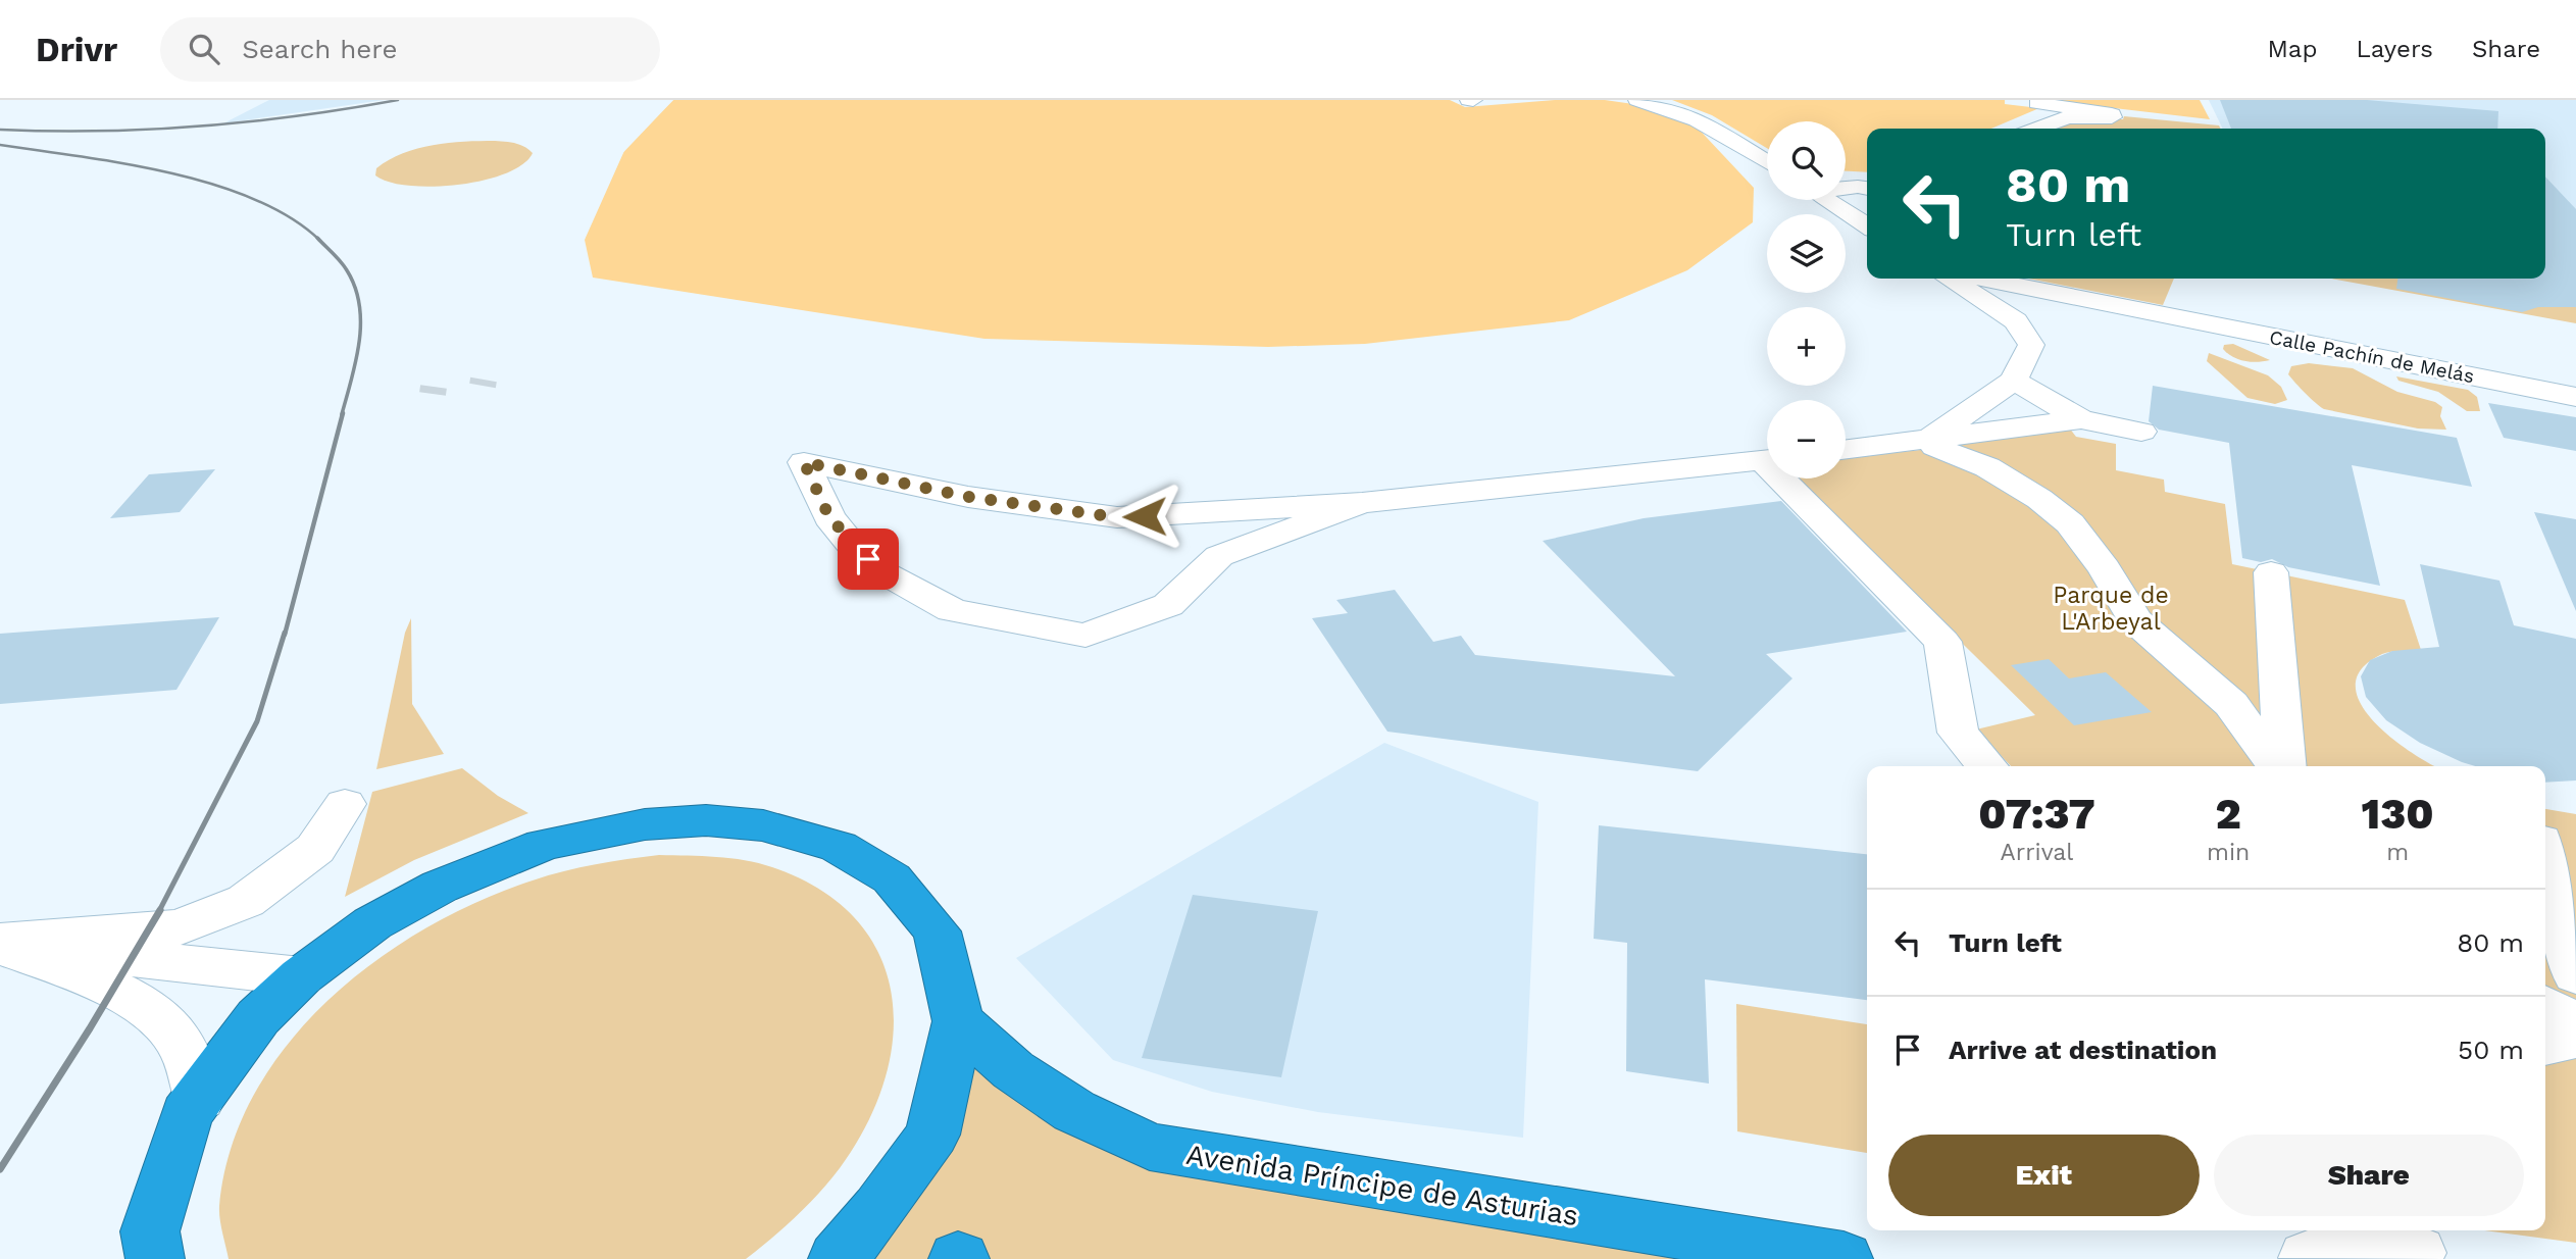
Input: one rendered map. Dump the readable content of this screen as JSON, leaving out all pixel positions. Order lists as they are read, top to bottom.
{
  "streets": {
    "highway": ["Avenida Príncipe de Asturias"],
    "street": ["Calle Pachín de Melás"]
  },
  "parks": ["Parque de L'Arbeyal"],
  "page": {
    "header": "Drivr",
    "search": "Search here",
    "nav": ["Map", "Layers", "Share"],
    "map_buttons": ["+", "−"],
    "turn": ["80 m", "Turn left"],
    "eta": [
      "07:37",
      "Arrival",
      "2",
      "min",
      "130",
      "m"
    ],
    "list": [
      {
        "name": "Turn left",
        "value": "80 m"
      },
      {
        "name": "Arrive at destination",
        "value": "50 m"
      }
    ],
    "buttons": ["Exit", "Share"]
  }
}
